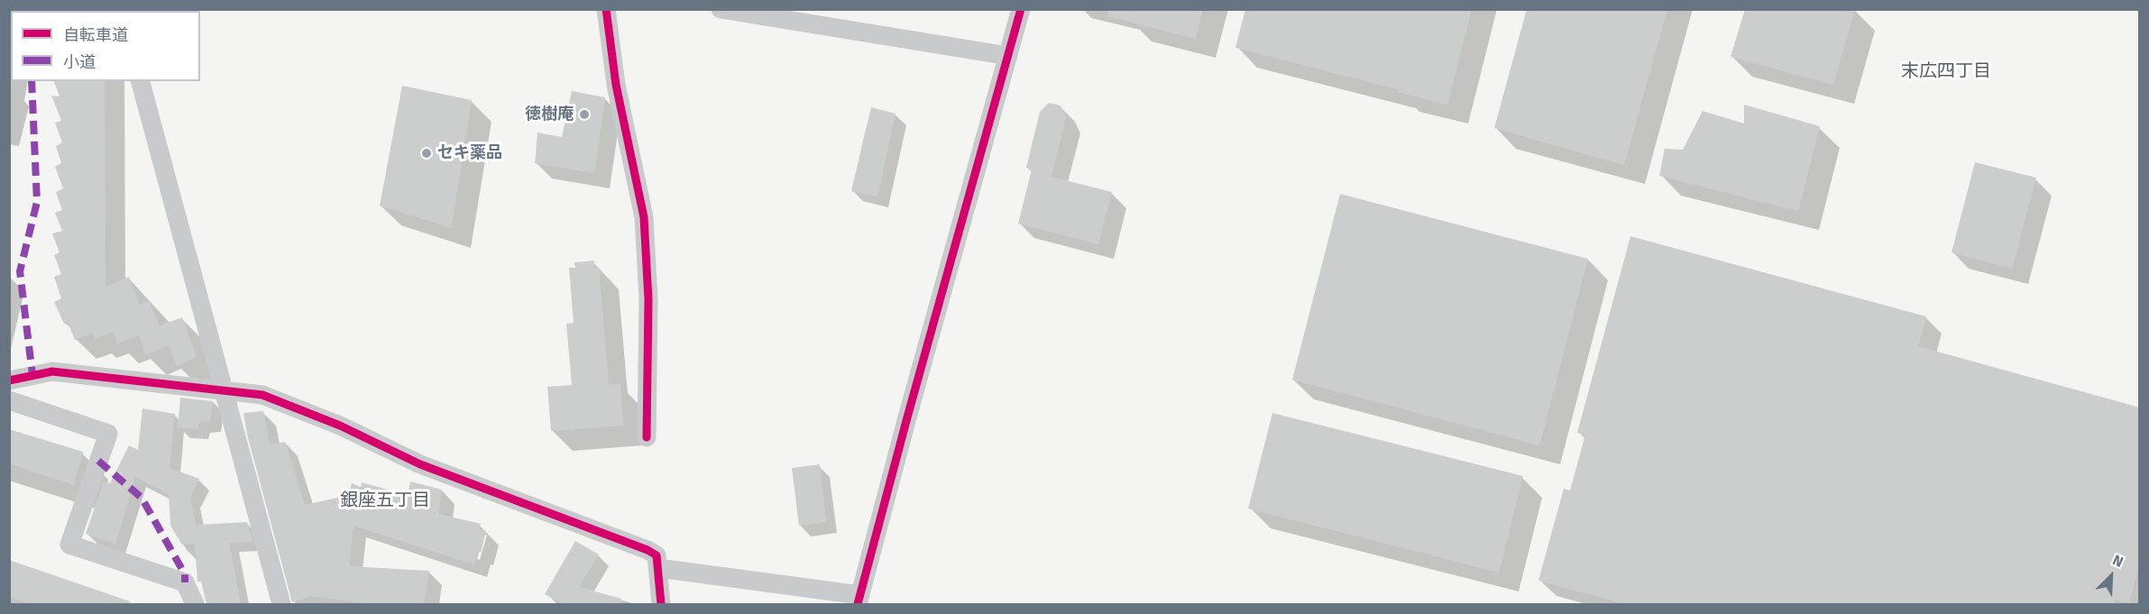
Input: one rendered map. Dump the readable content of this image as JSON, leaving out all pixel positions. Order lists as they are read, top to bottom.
{
  "districts": ["末広四丁目", "銀座五丁目"],
  "places": ["徳樹庵", "セキ薬品"],
  "legend": ["自転車道", "小道"],
  "north": "top right"
}
